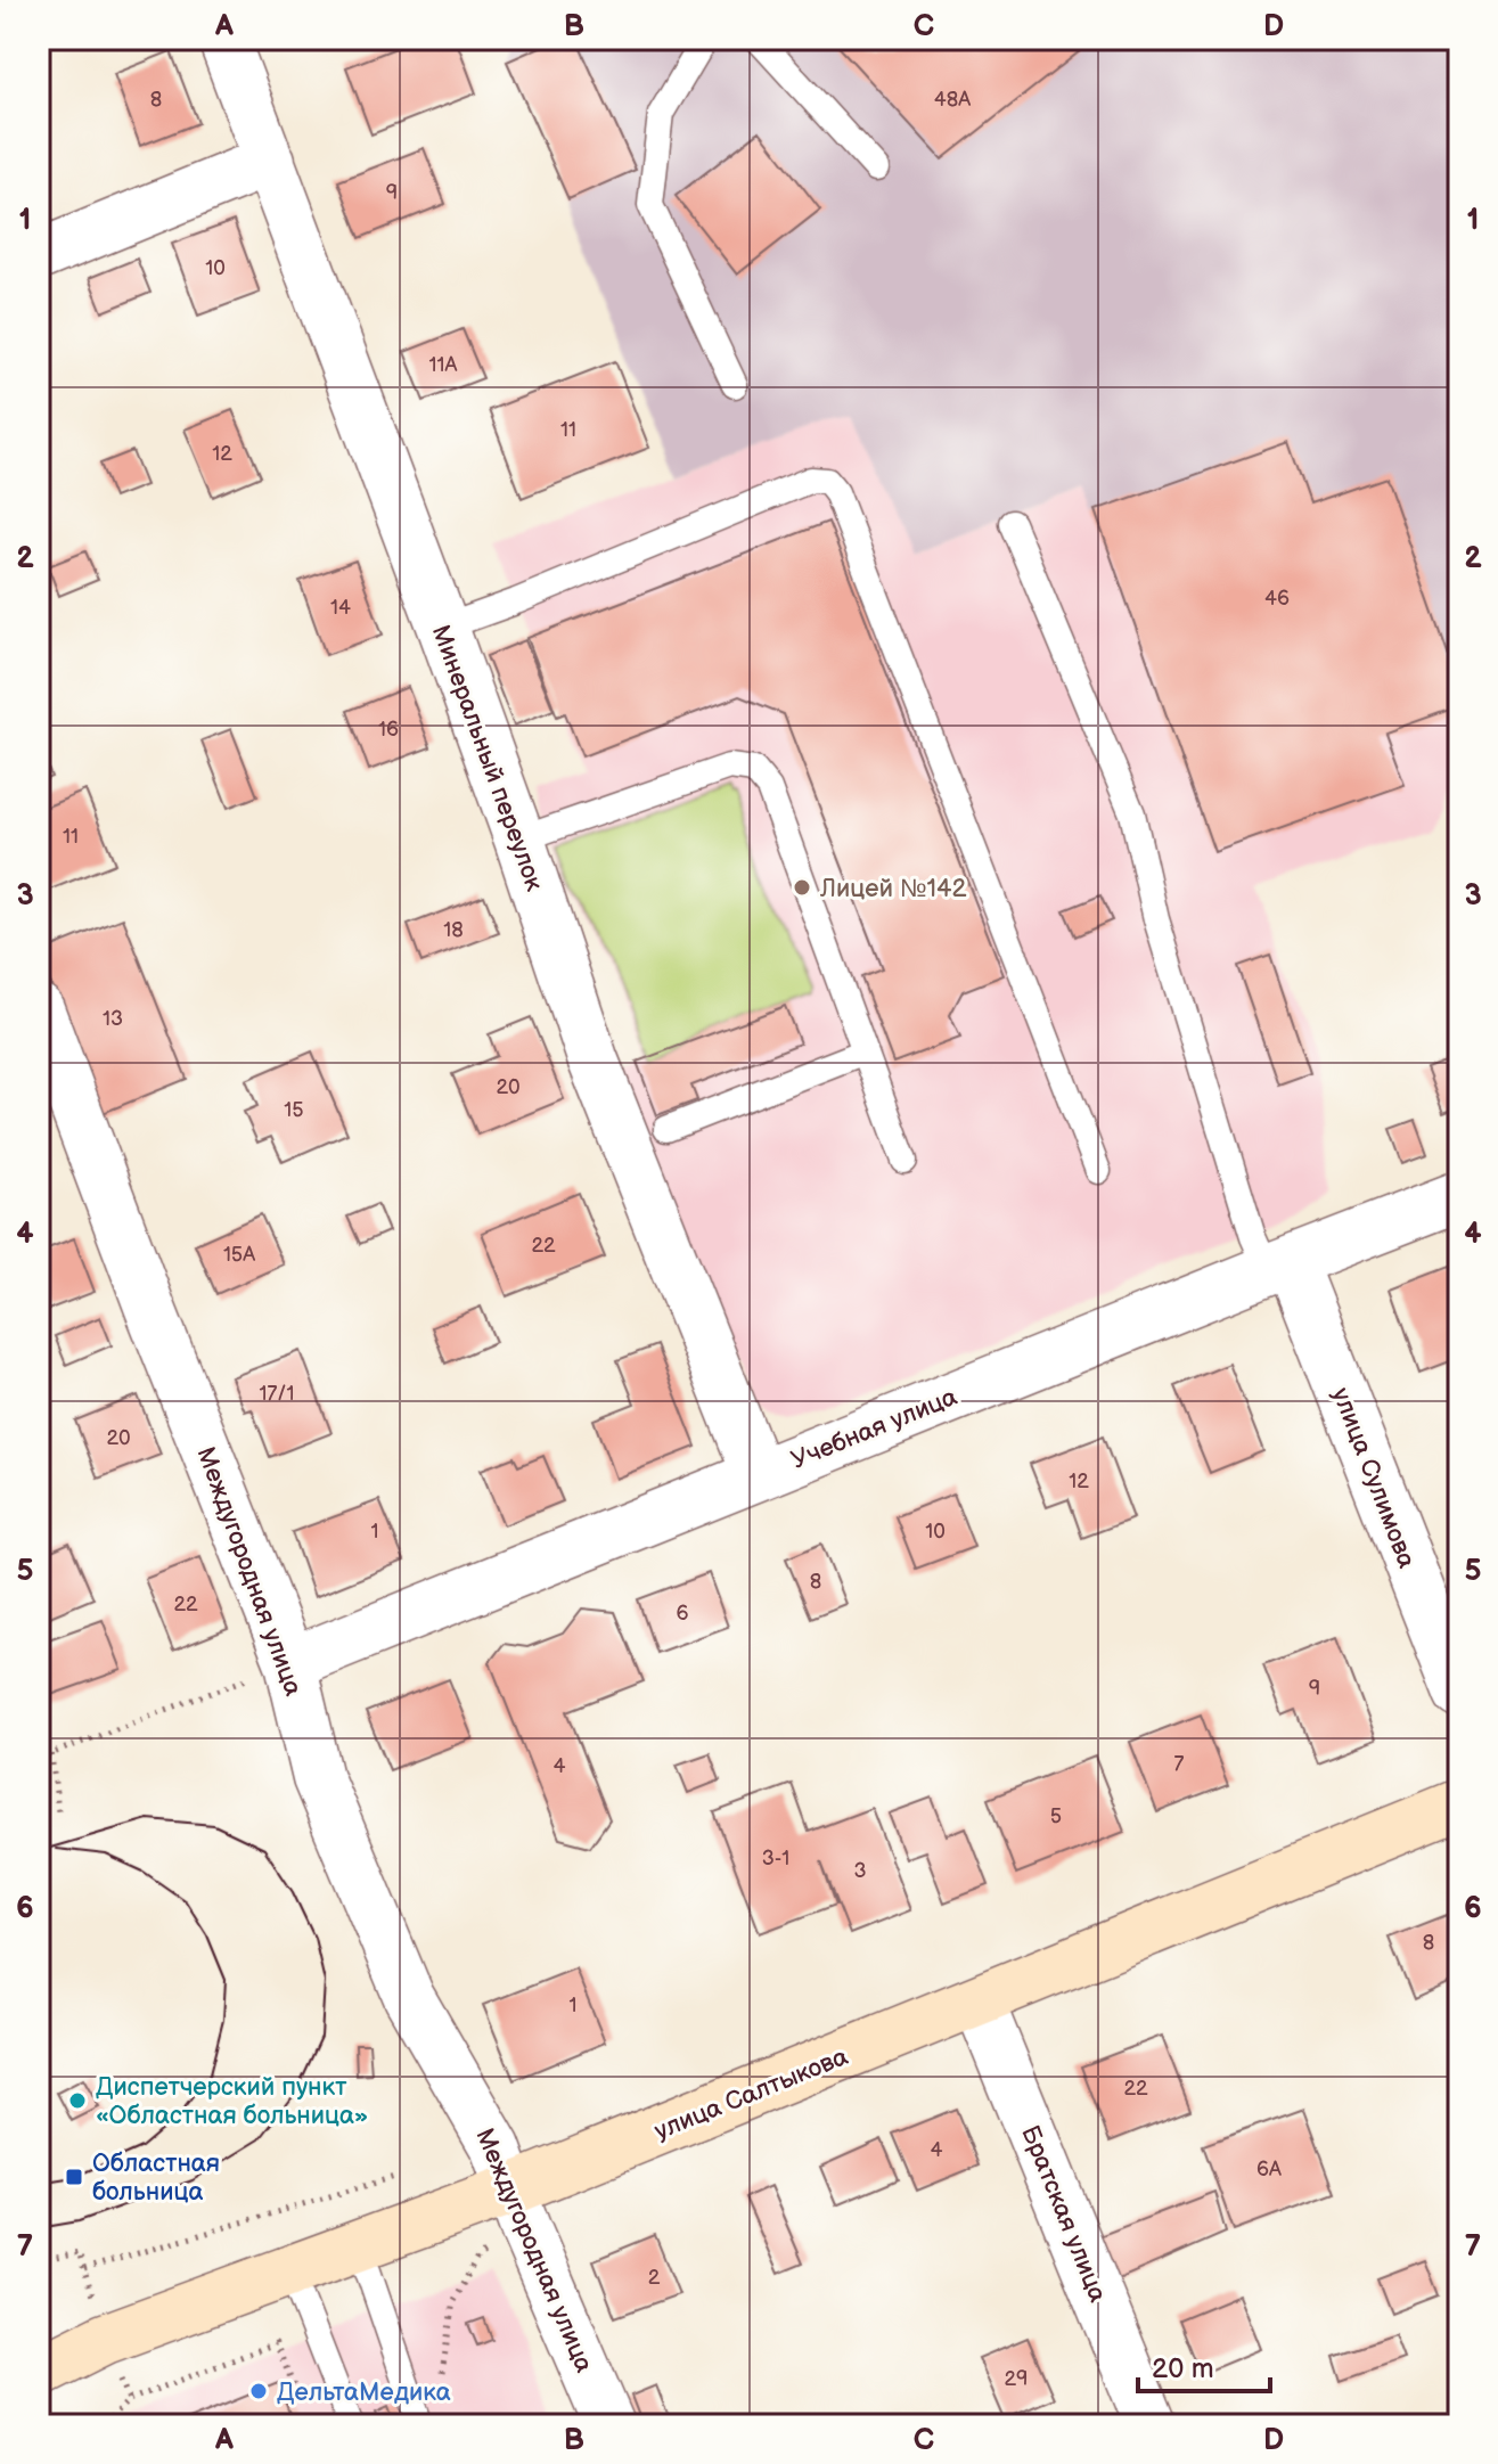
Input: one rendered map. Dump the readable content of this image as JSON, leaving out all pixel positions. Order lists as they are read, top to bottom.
{
  "streets": {
    "main road": ["улица Салтыкова"],
    "street": [
      "Минеральный переулок",
      "Учебная улица",
      "улица Сулимова",
      "Междугородная улица",
      "Братская улица"
    ]
  },
  "crossings": [
    ["Минеральный переулок", "Учебная улица"],
    ["Учебная улица", "улица Сулимова"],
    ["Учебная улица", "Междугородная улица"],
    ["Междугородная улица", "улица Салтыкова"],
    ["улица Салтыкова", "Братская улица"]
  ],
  "places": {
    "other": ["Лицей №142", "Диспетчерский пункт «Областная больница»", "ДельтаМедика"],
    "transit": ["Областная больница"]
  },
  "house_numbers": [
    "8",
    "48А",
    "9",
    "10",
    "11А",
    "11",
    "12",
    "46",
    "14",
    "16",
    "11",
    "18",
    "13",
    "20",
    "15",
    "22",
    "15А",
    "17/1",
    "20",
    "12",
    "1",
    "10",
    "8",
    "22",
    "6",
    "9",
    "7",
    "4",
    "5",
    "3-1",
    "3",
    "8",
    "1",
    "22",
    "4",
    "6А",
    "2",
    "29"
  ],
  "scale_bar": "20 m",
  "grid": {
    "columns": [
      "A",
      "B",
      "C",
      "D"
    ],
    "rows": [
      "1",
      "2",
      "3",
      "4",
      "5",
      "6",
      "7"
    ]
  }
}
